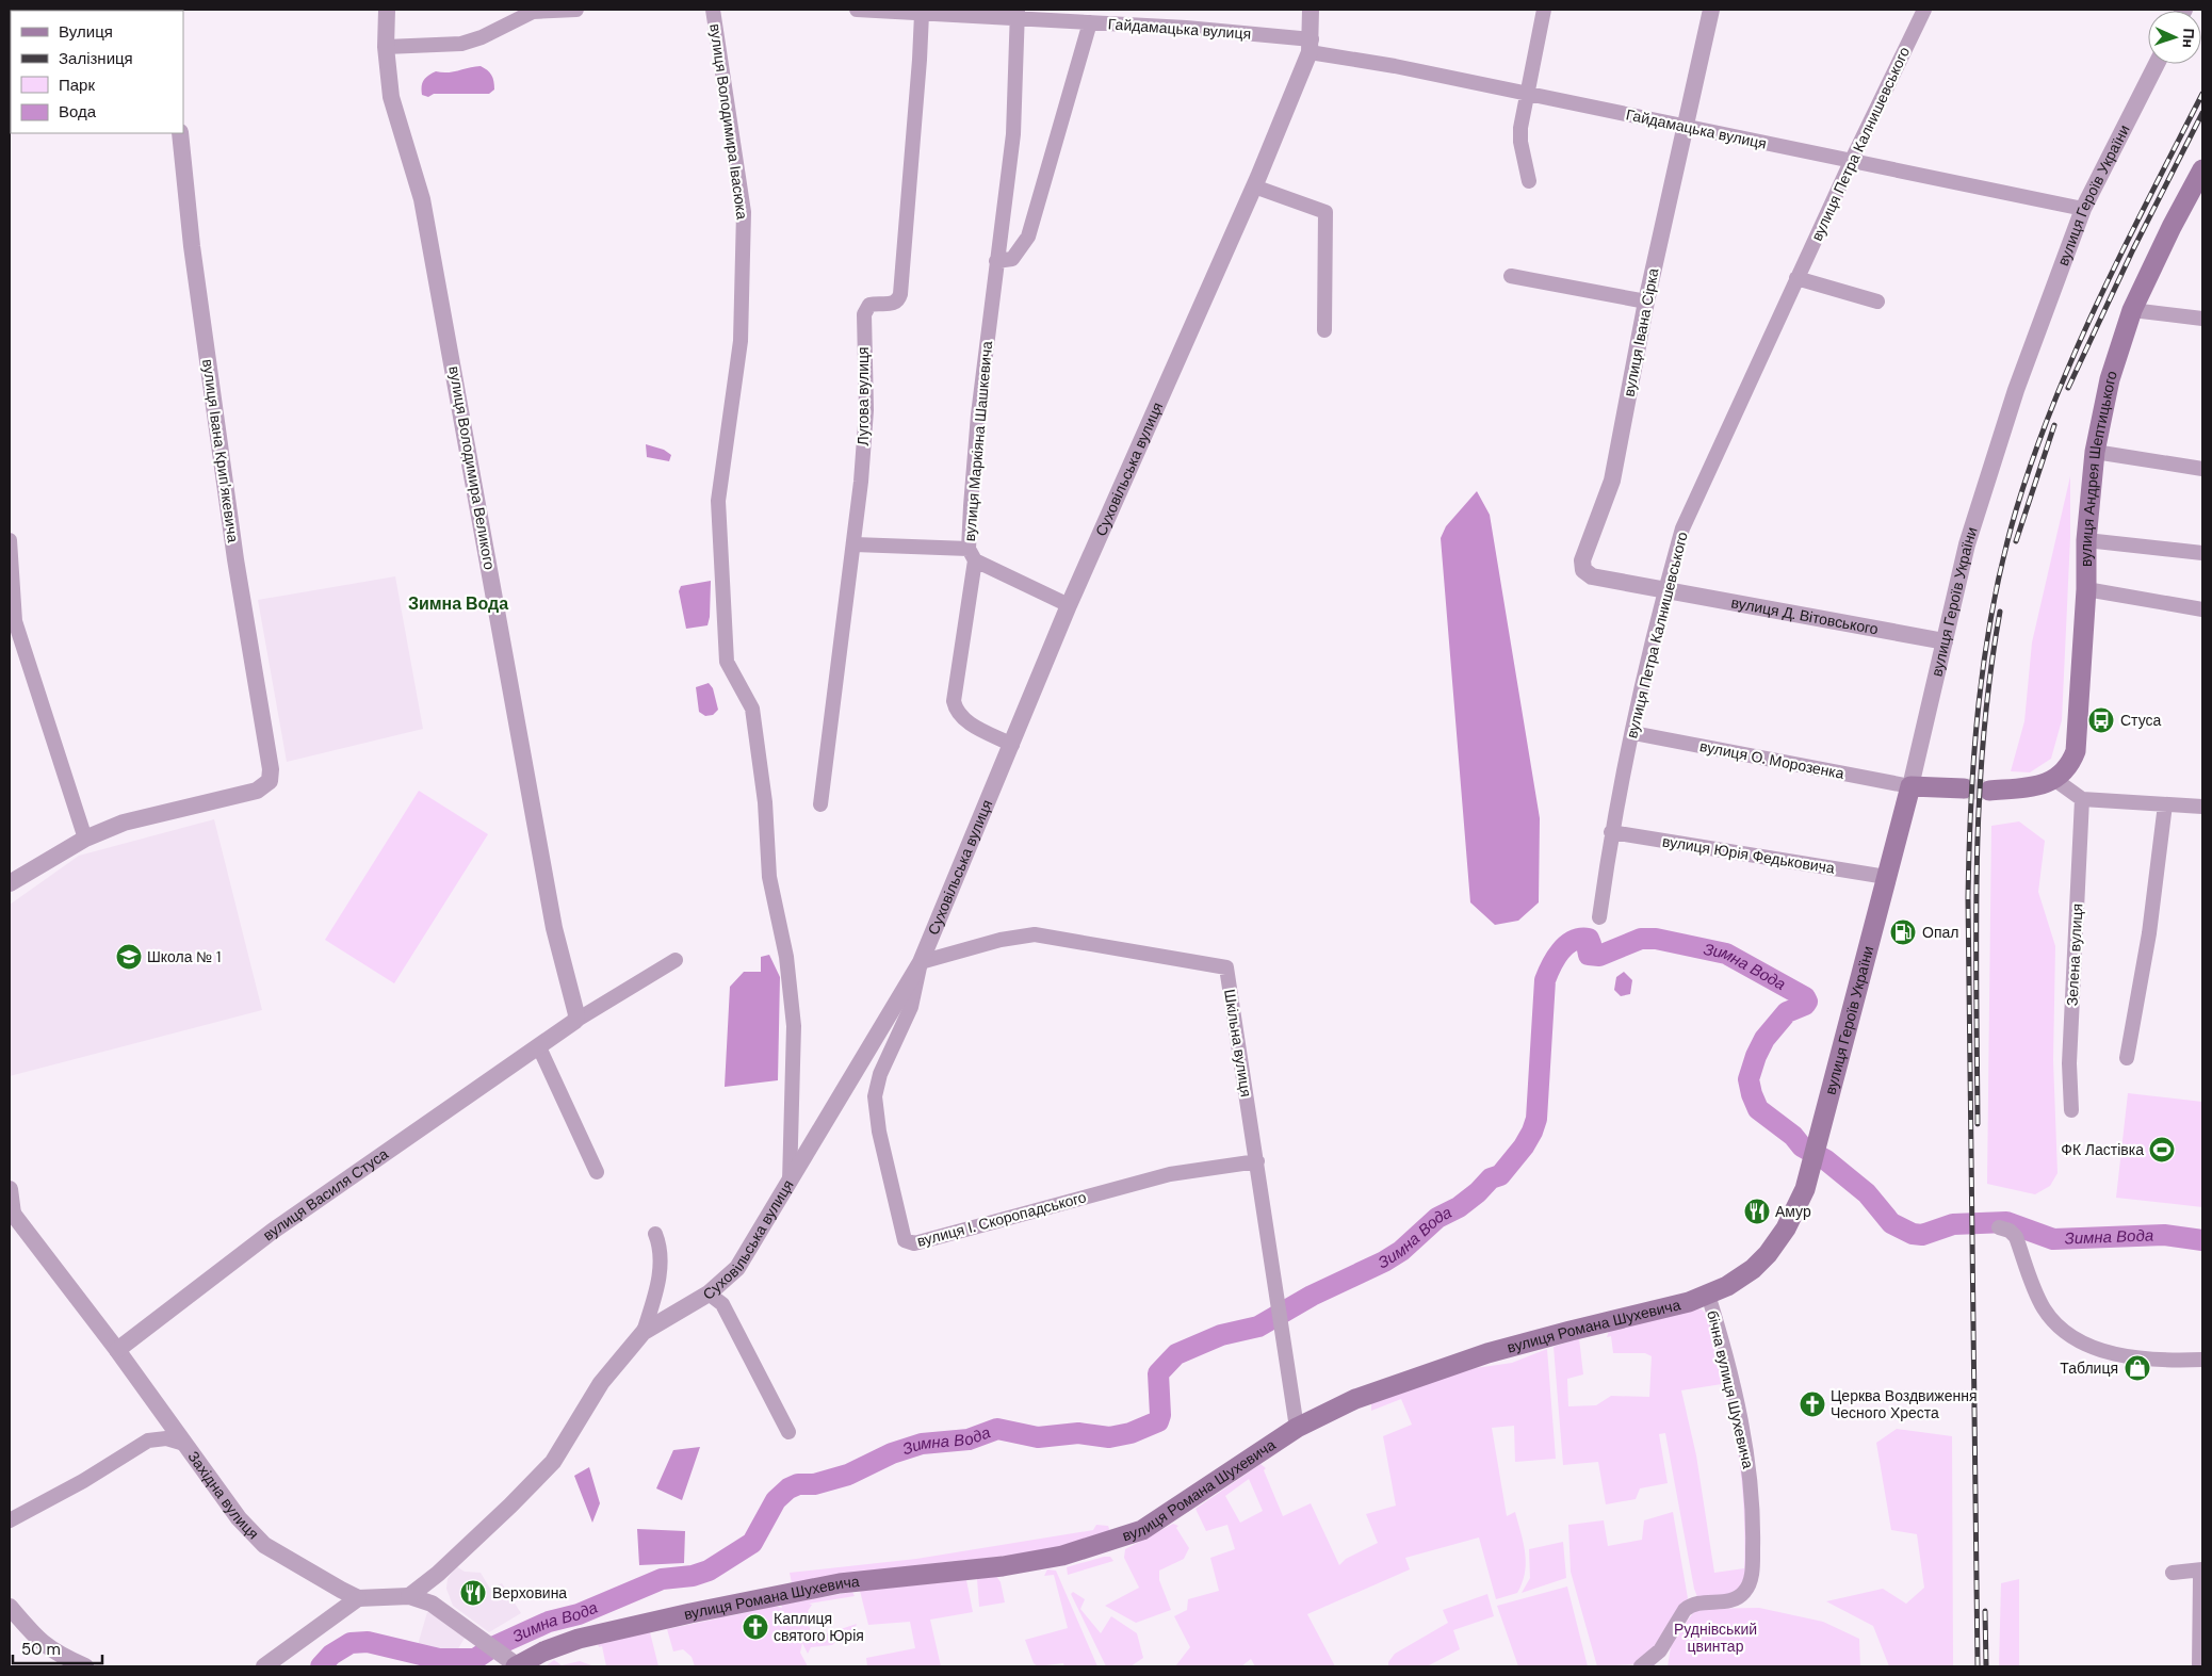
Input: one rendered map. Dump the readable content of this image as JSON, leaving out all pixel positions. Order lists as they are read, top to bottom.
{
  "streets": {
    "main road": ["вулиця Героїв України", "вулиця Андрея Шептицького", "вулиця Романа Шухевича"],
    "street": [
      "Гайдамацька вулиця",
      "вулиця Володимира Івасюка",
      "вулиця Петра Калнишевського",
      "вулиця Івана Сірка",
      "Лугова вулиця",
      "вулиця Маркіяна Шашкевича",
      "вулиця Івана Крипʼякевича",
      "вулиця Володимира Великого",
      "Суховільська вулиця",
      "вулиця Д. Вітовського",
      "вулиця О. Морозенка",
      "вулиця Юрія Федьковича",
      "Зелена вулиця",
      "Шкільна вулиця",
      "вулиця Василя Стуса",
      "вулиця І. Скоропадського",
      "бічна вулиця Шухевича",
      "Західна вулиця"
    ]
  },
  "crossings": [
    ["Гайдамацька вулиця", "вулиця Петра Калнишевського"],
    ["Гайдамацька вулиця", "вулиця Героїв України"],
    ["Гайдамацька вулиця", "вулиця Івана Сірка"],
    ["Гайдамацька вулиця", "Лугова вулиця"],
    ["Гайдамацька вулиця", "вулиця Маркіяна Шашкевича"],
    ["Гайдамацька вулиця", "Суховільська вулиця"],
    ["вулиця Володимира Івасюка", "Суховільська вулиця"],
    ["вулиця Петра Калнишевського", "вулиця Івана Сірка"],
    ["вулиця Петра Калнишевського", "вулиця Д. Вітовського"],
    ["вулиця Петра Калнишевського", "вулиця О. Морозенка"],
    ["вулиця Петра Калнишевського", "вулиця Юрія Федьковича"],
    ["вулиця Героїв України", "вулиця Д. Вітовського"],
    ["вулиця Героїв України", "вулиця О. Морозенка"],
    ["вулиця Героїв України", "вулиця Юрія Федьковича"],
    ["вулиця Героїв України", "вулиця Романа Шухевича"],
    ["вулиця Івана Сірка", "вулиця Д. Вітовського"],
    ["вулиця Маркіяна Шашкевича", "Суховільська вулиця"],
    ["вулиця Володимира Великого", "вулиця Василя Стуса"],
    ["Суховільська вулиця", "Шкільна вулиця"],
    ["Суховільська вулиця", "вулиця І. Скоропадського"],
    ["Суховільська вулиця", "Західна вулиця"],
    ["Шкільна вулиця", "вулиця І. Скоропадського"],
    ["Шкільна вулиця", "вулиця Романа Шухевича"],
    ["вулиця Василя Стуса", "Західна вулиця"],
    ["вулиця Романа Шухевича", "бічна вулиця Шухевича"],
    ["вулиця Романа Шухевича", "Західна вулиця"]
  ],
  "districts": ["Зимна Вода"],
  "water": ["Зимна Вода"],
  "parks": ["Руднівський цвинтар"],
  "places": {
    "bus stop": ["Стуса"],
    "fuel station": ["Опал"],
    "school or university": ["Школа № 1"],
    "sports": ["ФК Ластівка"],
    "restaurant": ["Амур", "Верховина"],
    "shop": ["Таблиця"],
    "church": ["Церква Воздвиження Чесного Хреста", "Каплиця святого Юрія"]
  },
  "legend": [
    "Вулиця",
    "Залізниця",
    "Парк",
    "Вода"
  ],
  "scale_bar": "50 m",
  "north": "right"
}
